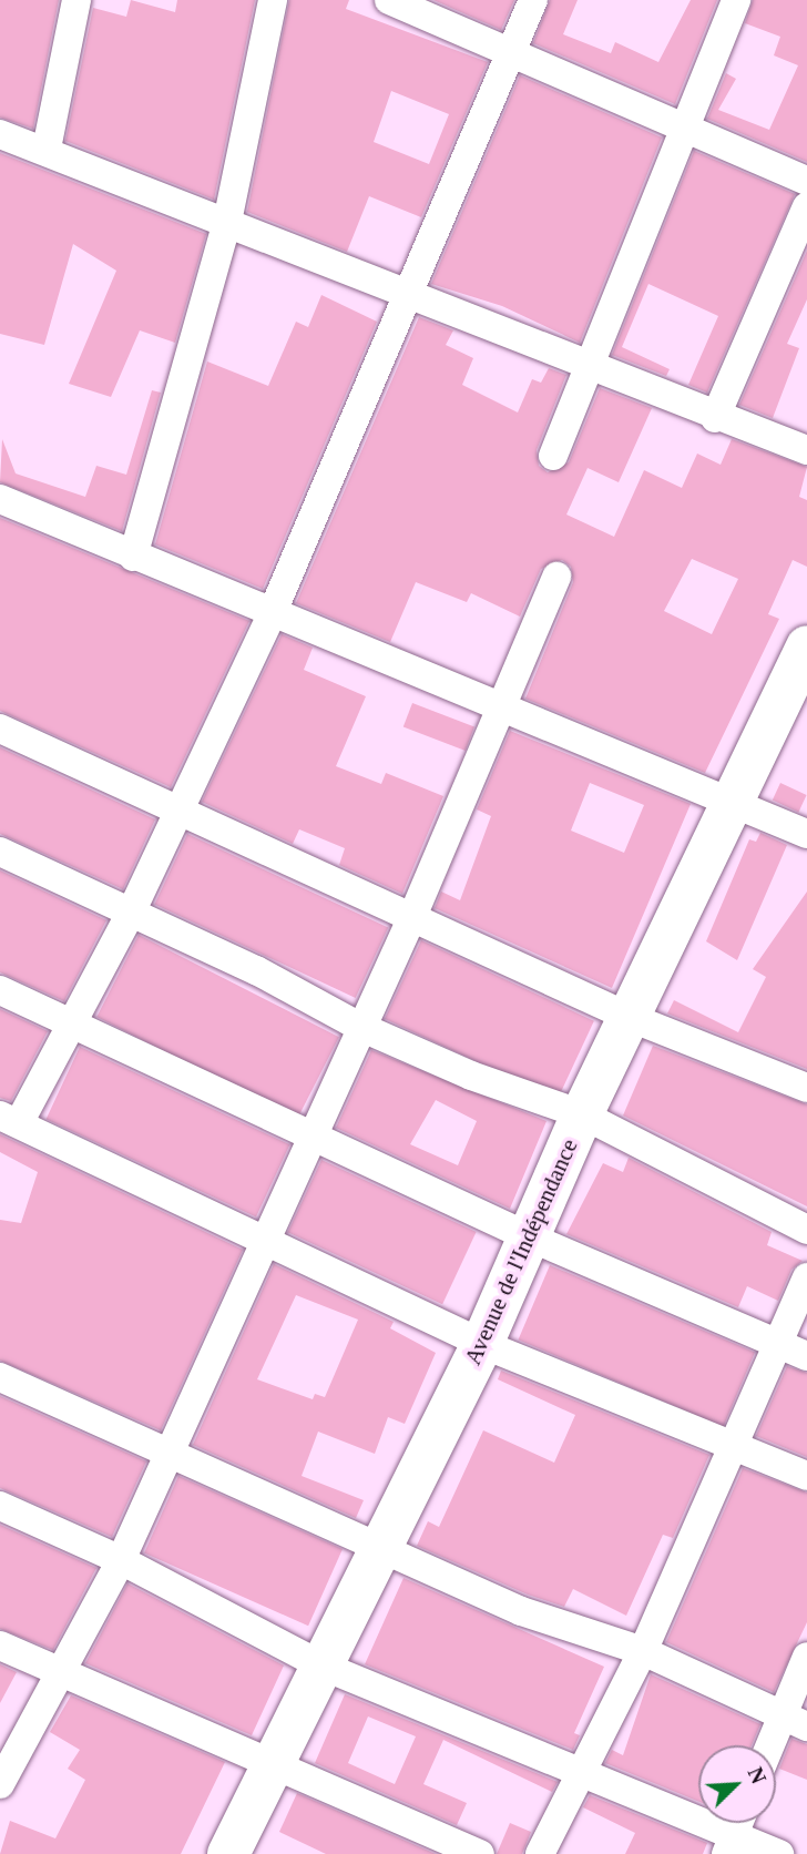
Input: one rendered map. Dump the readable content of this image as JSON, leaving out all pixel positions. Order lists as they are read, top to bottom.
{
  "streets": {
    "main road": ["Avenue de l'Indépendance"]
  },
  "north": "top right"
}
